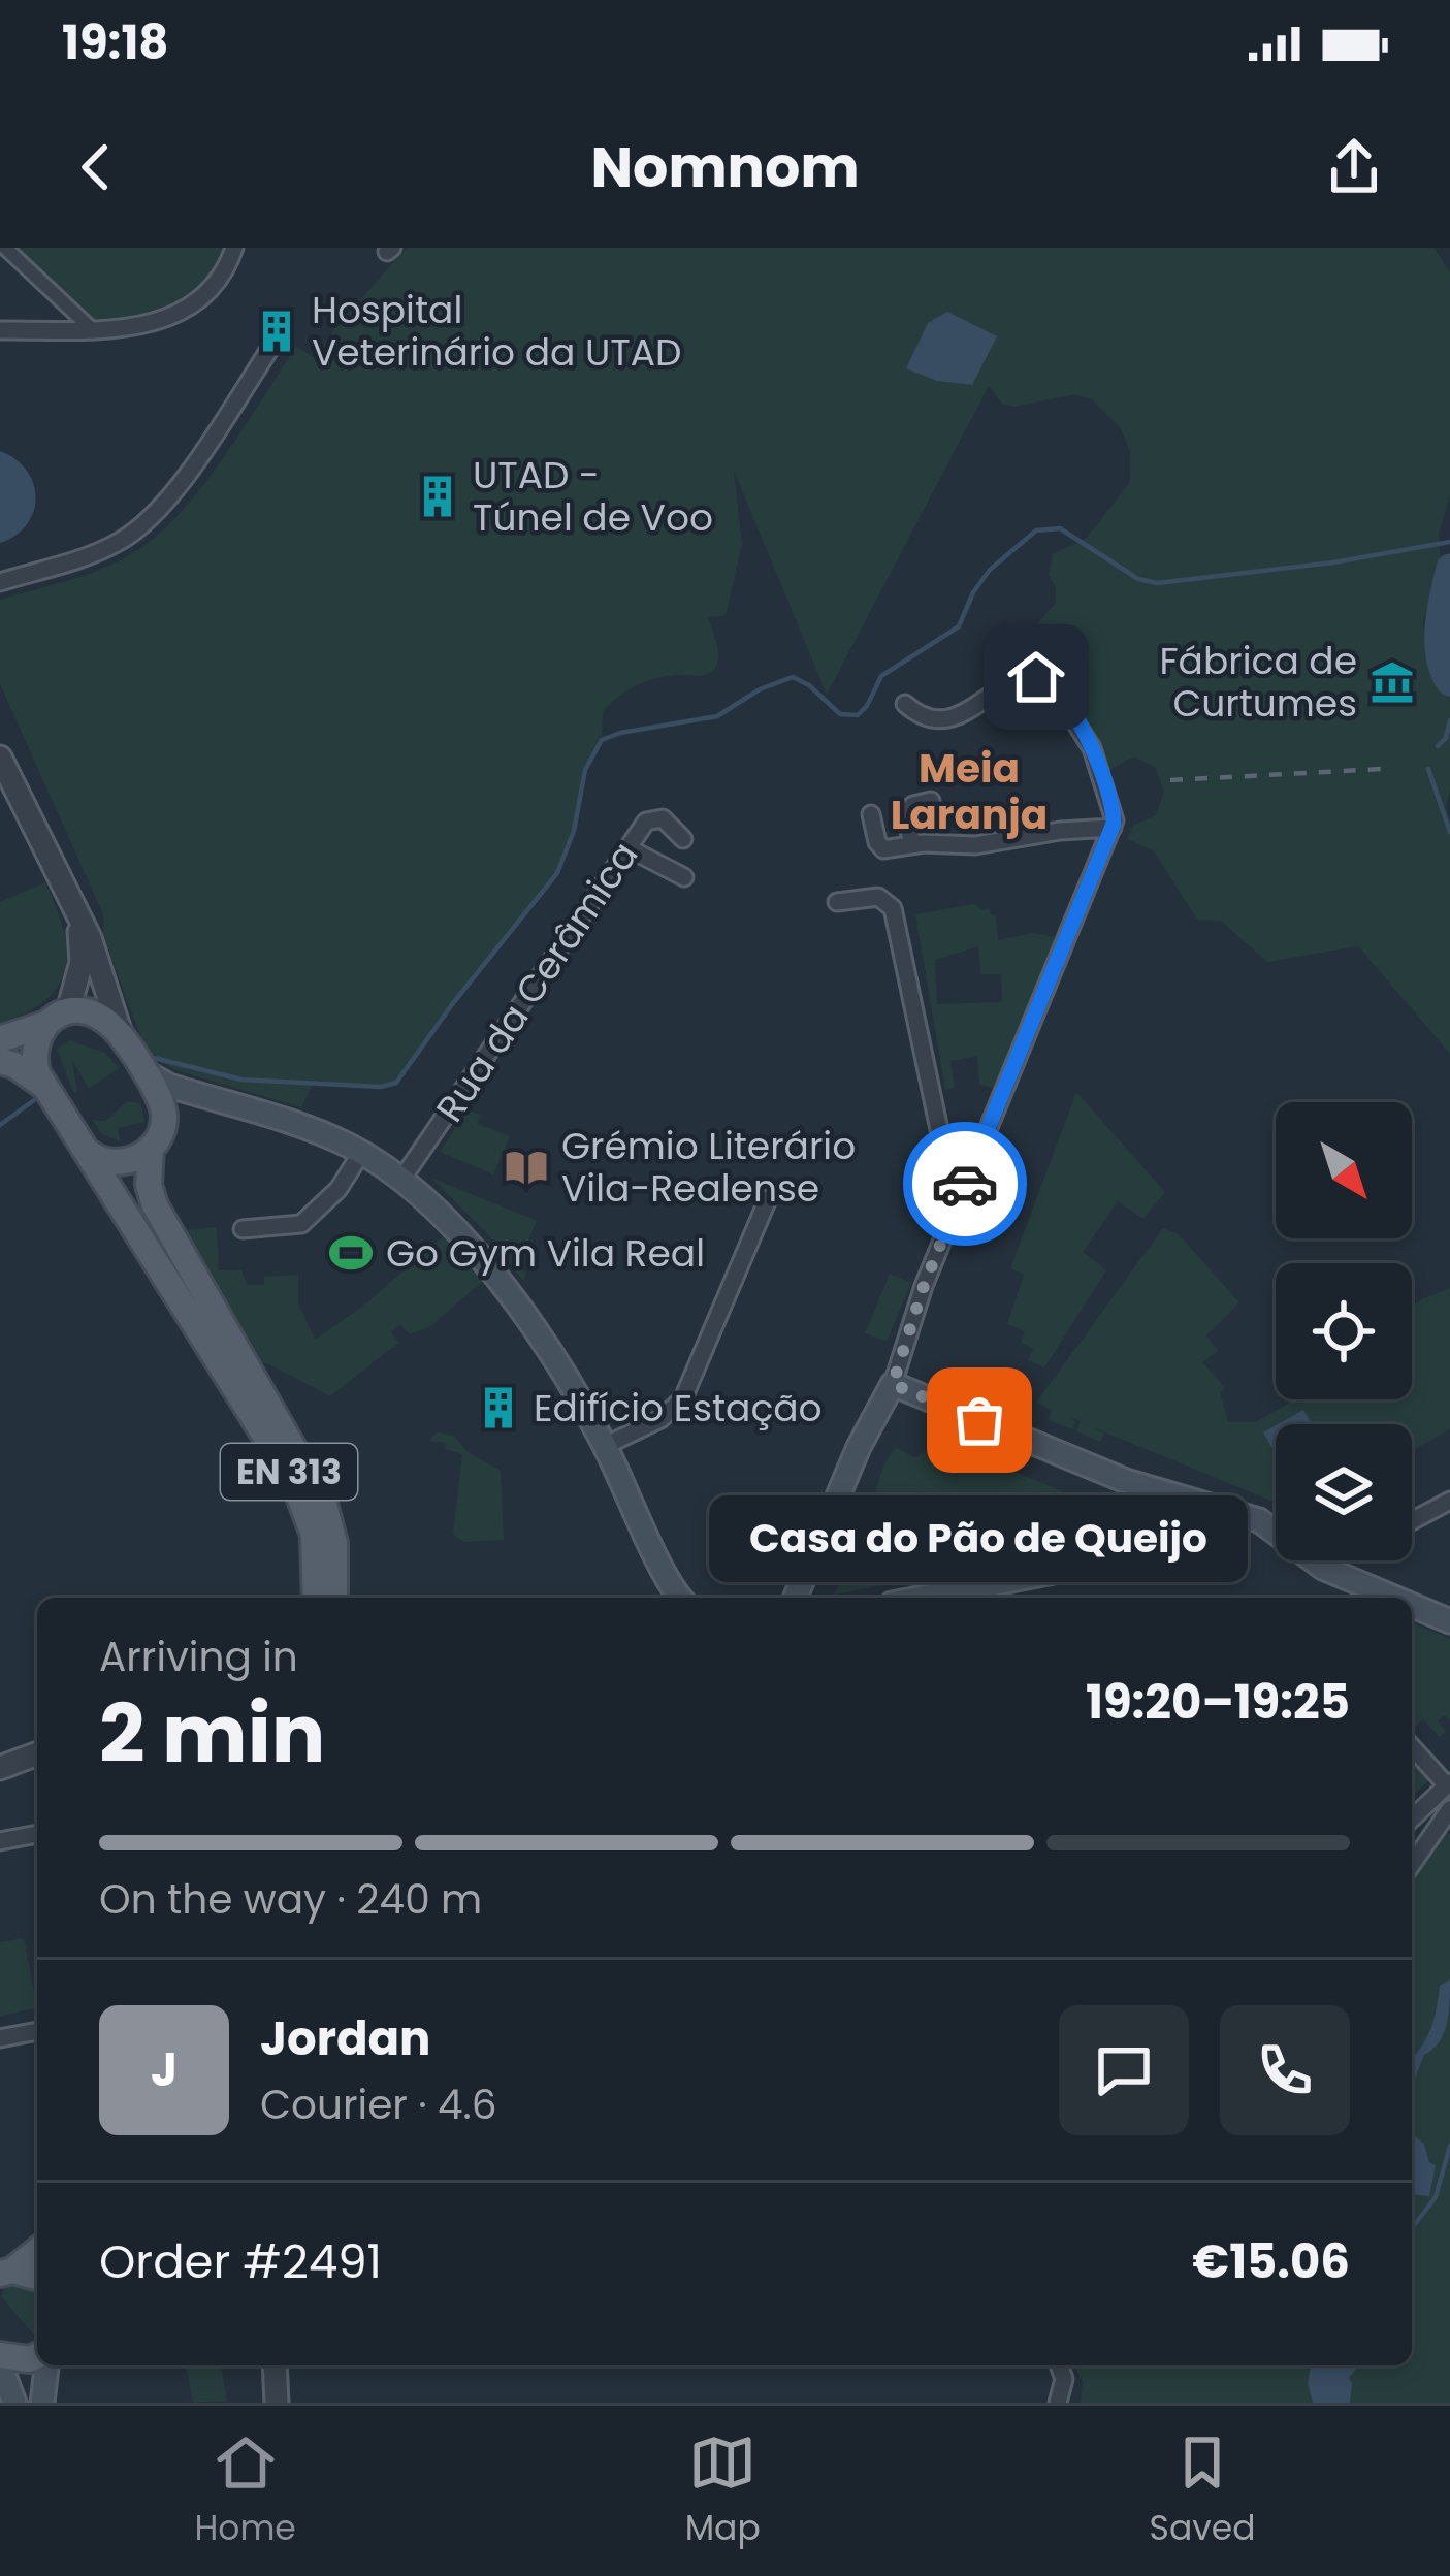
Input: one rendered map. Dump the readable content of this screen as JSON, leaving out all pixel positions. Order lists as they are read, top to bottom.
{
  "streets": {
    "main road": ["EN 313"],
    "street": ["Rua da Cerâmica"]
  },
  "districts": ["Meia Laranja"],
  "places": {
    "building": ["Hospital Veterinário da UTAD", "UTAD - Túnel de Voo", "Edifício Estação"],
    "museum": ["Fábrica de Curtumes"],
    "library": ["Grémio Literário Vila-Realense"],
    "sports": ["Go Gym Vila Real"],
    "other": ["Casa do Pão de Queijo"]
  },
  "north": "bottom right",
  "page": {
    "status": "19:18",
    "header": "Nomnom",
    "bubble": "Casa do Pão de Queijo",
    "heading": ["2 min", "Arriving in", "19:20–19:25"],
    "panel": [
      "Jordan",
      "Courier · 4.6",
      "Order #2491",
      "€15.06"
    ],
    "bar": "On the way · 240 m",
    "round": "J",
    "tabs": ["Home", "Map", "Saved"]
  }
}
